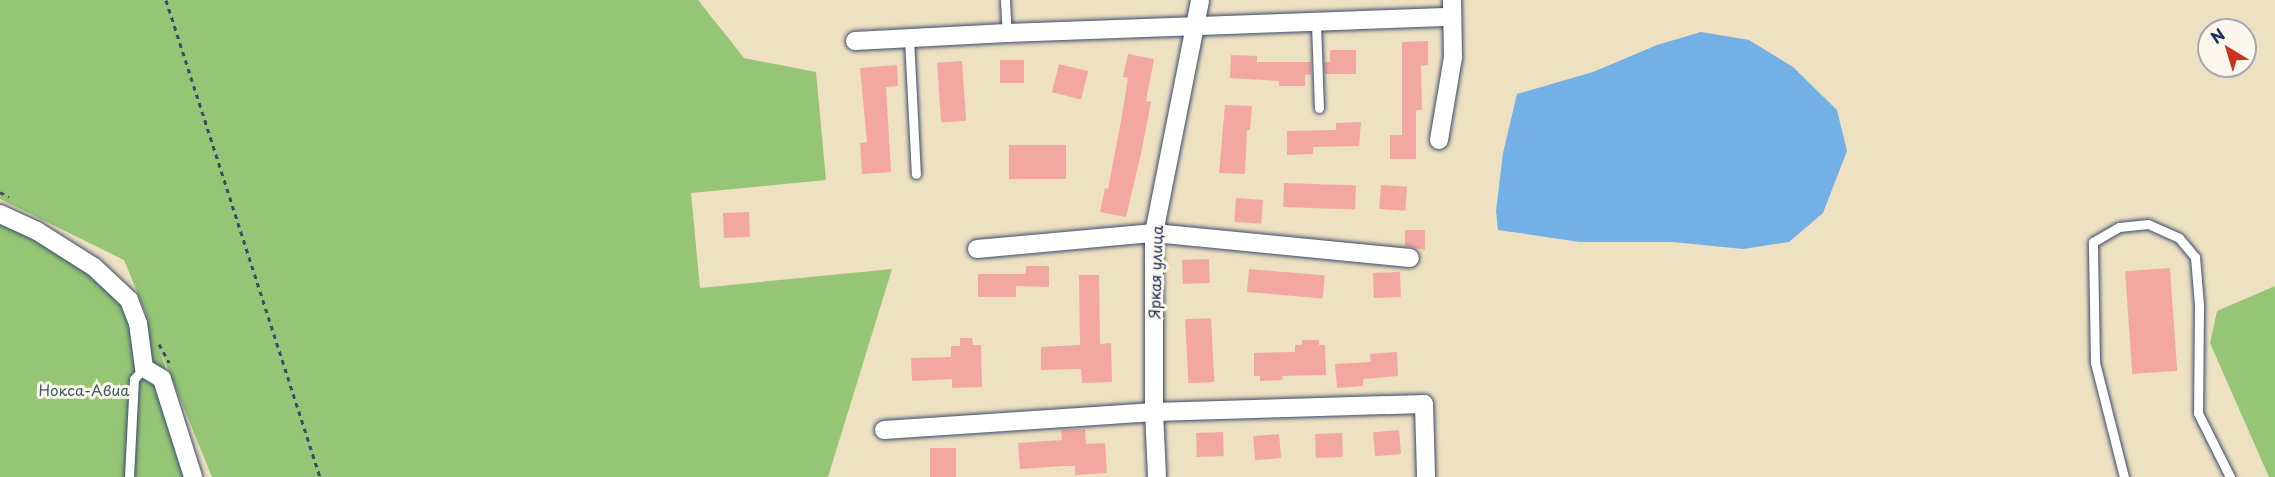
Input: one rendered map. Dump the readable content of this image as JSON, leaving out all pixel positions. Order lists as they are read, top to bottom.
{
  "streets": {
    "street": ["Яркая улица"]
  },
  "parks": ["Нокса-Авиа"],
  "north": "top left"
}
